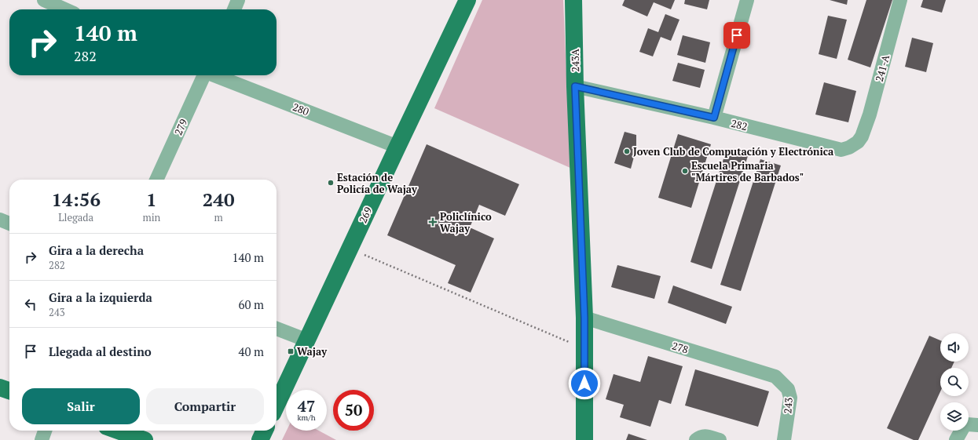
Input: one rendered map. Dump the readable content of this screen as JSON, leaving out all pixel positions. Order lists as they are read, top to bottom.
{
  "streets": {
    "main road": ["243A", "269"],
    "street": [
      "241-A",
      "280",
      "282",
      "279",
      "278",
      "243"
    ]
  },
  "crossings": [
    ["243A", "282"],
    ["243A", "278"],
    ["241-A", "282"],
    ["280", "269"],
    ["278", "243"]
  ],
  "places": {
    "other": ["Joven Club de Computación y Electrónica", "Escuela Primaria \"Mártires de Barbados\"", "Estación de Policía de Wajay"],
    "health": ["Policlínico Wajay"],
    "transit": ["Wajay"]
  },
  "page": {
    "turn": ["140 m", "282"],
    "eta": [
      "14:56",
      "Llegada",
      "1",
      "min",
      "240",
      "m"
    ],
    "list": [
      {
        "name": "Gira a la derecha",
        "note": "282",
        "value": "140 m"
      },
      {
        "name": "Gira a la izquierda",
        "note": "243",
        "value": "60 m"
      },
      {
        "name": "Llegada al destino",
        "value": "40 m"
      }
    ],
    "buttons": ["Salir", "Compartir"],
    "speed": "47 km/h",
    "limit": "50"
  }
}
